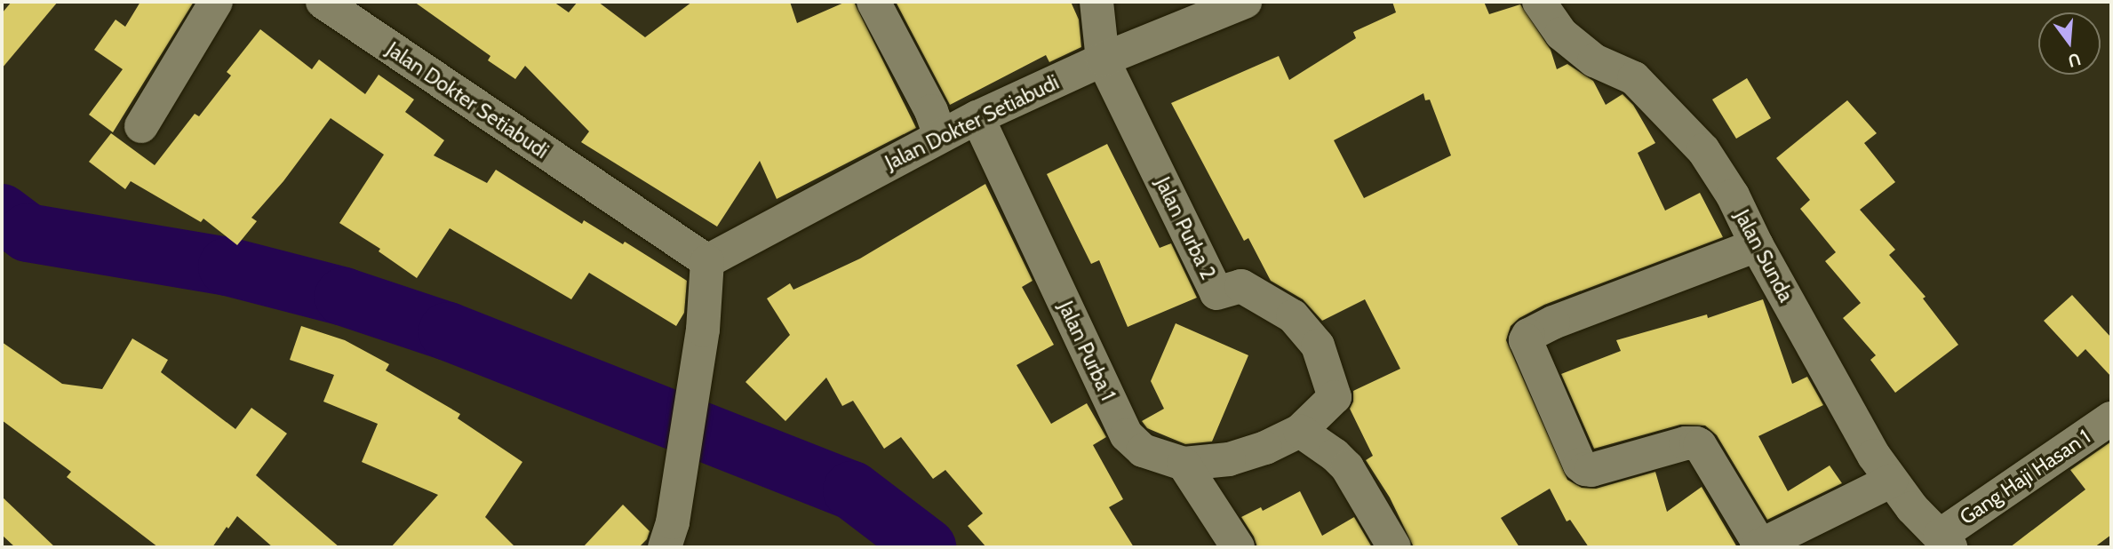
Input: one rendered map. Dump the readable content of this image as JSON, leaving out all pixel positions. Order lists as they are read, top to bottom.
{
  "streets": {
    "street": [
      "Jalan Dokter Setiabudi",
      "Jalan Purba 2",
      "Jalan Sunda",
      "Jalan Purba 1",
      "Gang Haji Hasan 1"
    ]
  },
  "crossings": [
    ["Jalan Dokter Setiabudi", "Jalan Purba 2"],
    ["Jalan Dokter Setiabudi", "Jalan Purba 1"],
    ["Jalan Sunda", "Gang Haji Hasan 1"]
  ],
  "north": "bottom"
}
